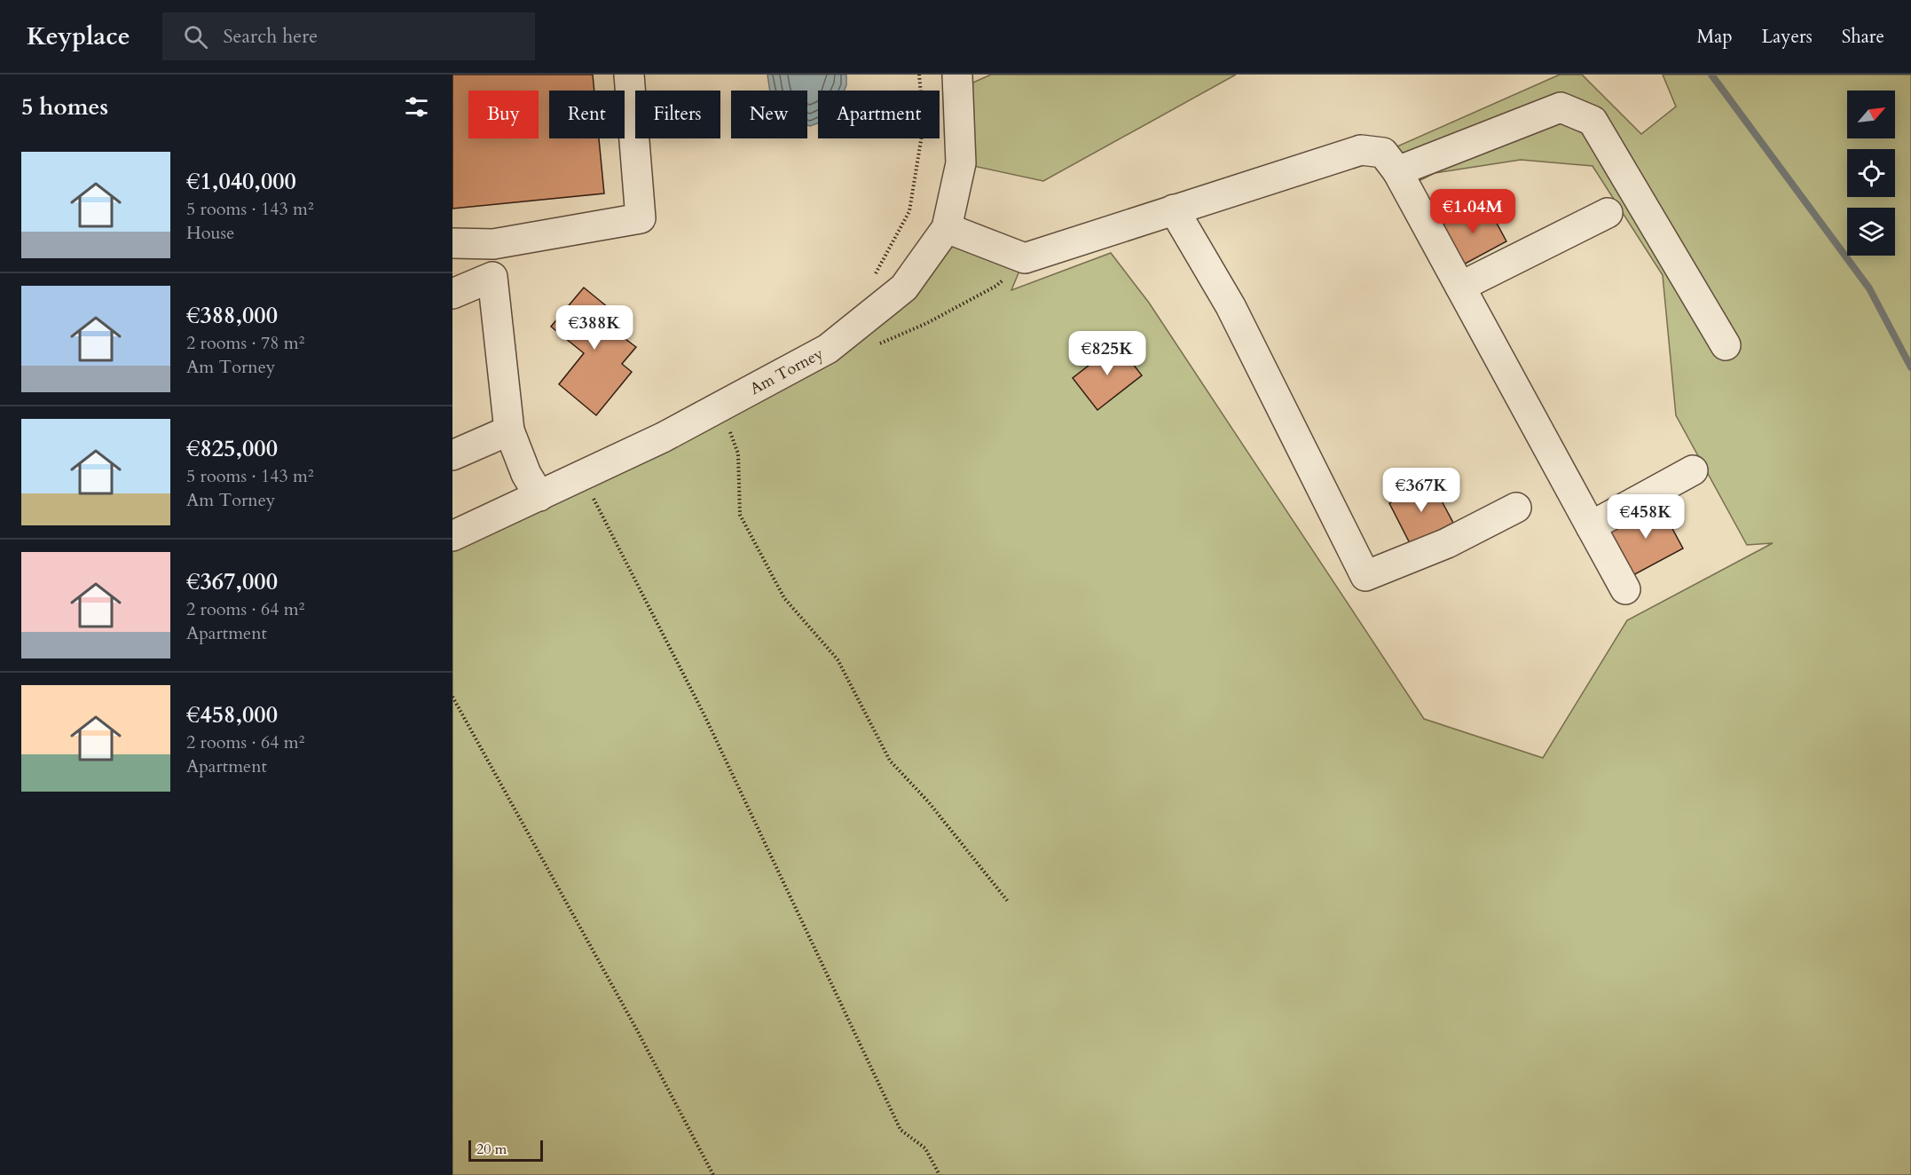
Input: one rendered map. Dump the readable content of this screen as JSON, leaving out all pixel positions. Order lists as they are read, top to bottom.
{
  "streets": {
    "street": ["Am Torney"]
  },
  "scale_bar": "20 m",
  "north": "top right",
  "page": {
    "header": "Keyplace",
    "search": "Search here",
    "nav": ["Map", "Layers", "Share"],
    "heading": "5 homes",
    "chip": [
      "Buy",
      "Rent",
      "Filters",
      "New",
      "Apartment"
    ],
    "list": [
      {
        "name": "€1,040,000",
        "note": "5 rooms · 143 m² · House"
      },
      {
        "name": "€388,000",
        "note": "2 rooms · 78 m² · Am Torney"
      },
      {
        "name": "€825,000",
        "note": "5 rooms · 143 m² · Am Torney"
      },
      {
        "name": "€367,000",
        "note": "2 rooms · 64 m² · Apartment"
      },
      {
        "name": "€458,000",
        "note": "2 rooms · 64 m² · Apartment"
      }
    ],
    "price": [
      "€1.04M",
      "€388K",
      "€825K",
      "€367K",
      "€458K"
    ],
    "scale": "20 m"
  }
}
